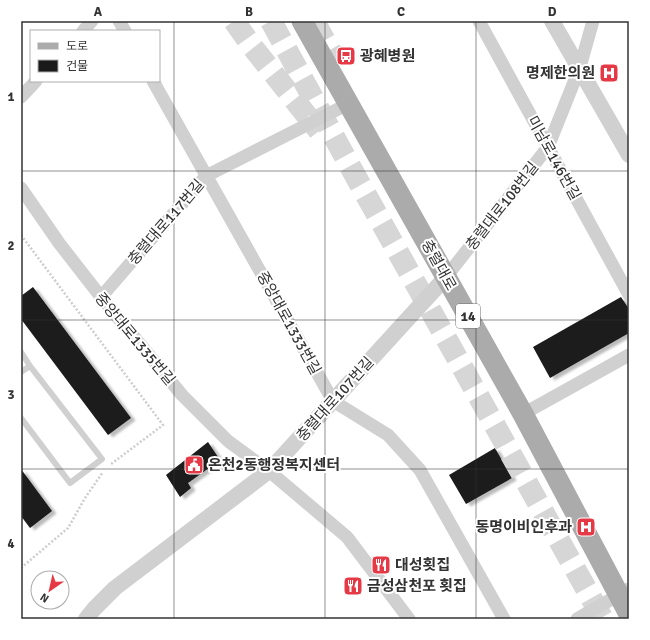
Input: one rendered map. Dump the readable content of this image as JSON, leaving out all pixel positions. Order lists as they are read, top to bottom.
{
  "streets": {
    "main road": ["충렬대로", "14"],
    "street": [
      "미남로146번길",
      "충렬대로108번길",
      "충렬대로117번길",
      "중앙대로1333번길",
      "중앙대로1335번길",
      "충렬대로107번길"
    ]
  },
  "crossings": [
    ["미남로146번길", "충렬대로108번길"],
    ["충렬대로108번길", "충렬대로"],
    ["충렬대로108번길", "충렬대로107번길"],
    ["충렬대로117번길", "충렬대로"],
    ["충렬대로117번길", "중앙대로1333번길"],
    ["충렬대로117번길", "중앙대로1335번길"],
    ["충렬대로", "충렬대로107번길"],
    ["중앙대로1333번길", "충렬대로107번길"],
    ["중앙대로1335번길", "충렬대로107번길"]
  ],
  "places": {
    "bus stop": ["광혜병원"],
    "hospital": ["명제한의원", "동명이비인후과"],
    "public building": ["온천2동행정복지센터"],
    "restaurant": ["대성횟집", "금성삼천포 횟집"]
  },
  "legend": ["도로", "건물"],
  "north": "bottom left",
  "grid": {
    "columns": [
      "A",
      "B",
      "C",
      "D"
    ],
    "rows": [
      "1",
      "2",
      "3",
      "4"
    ]
  }
}
